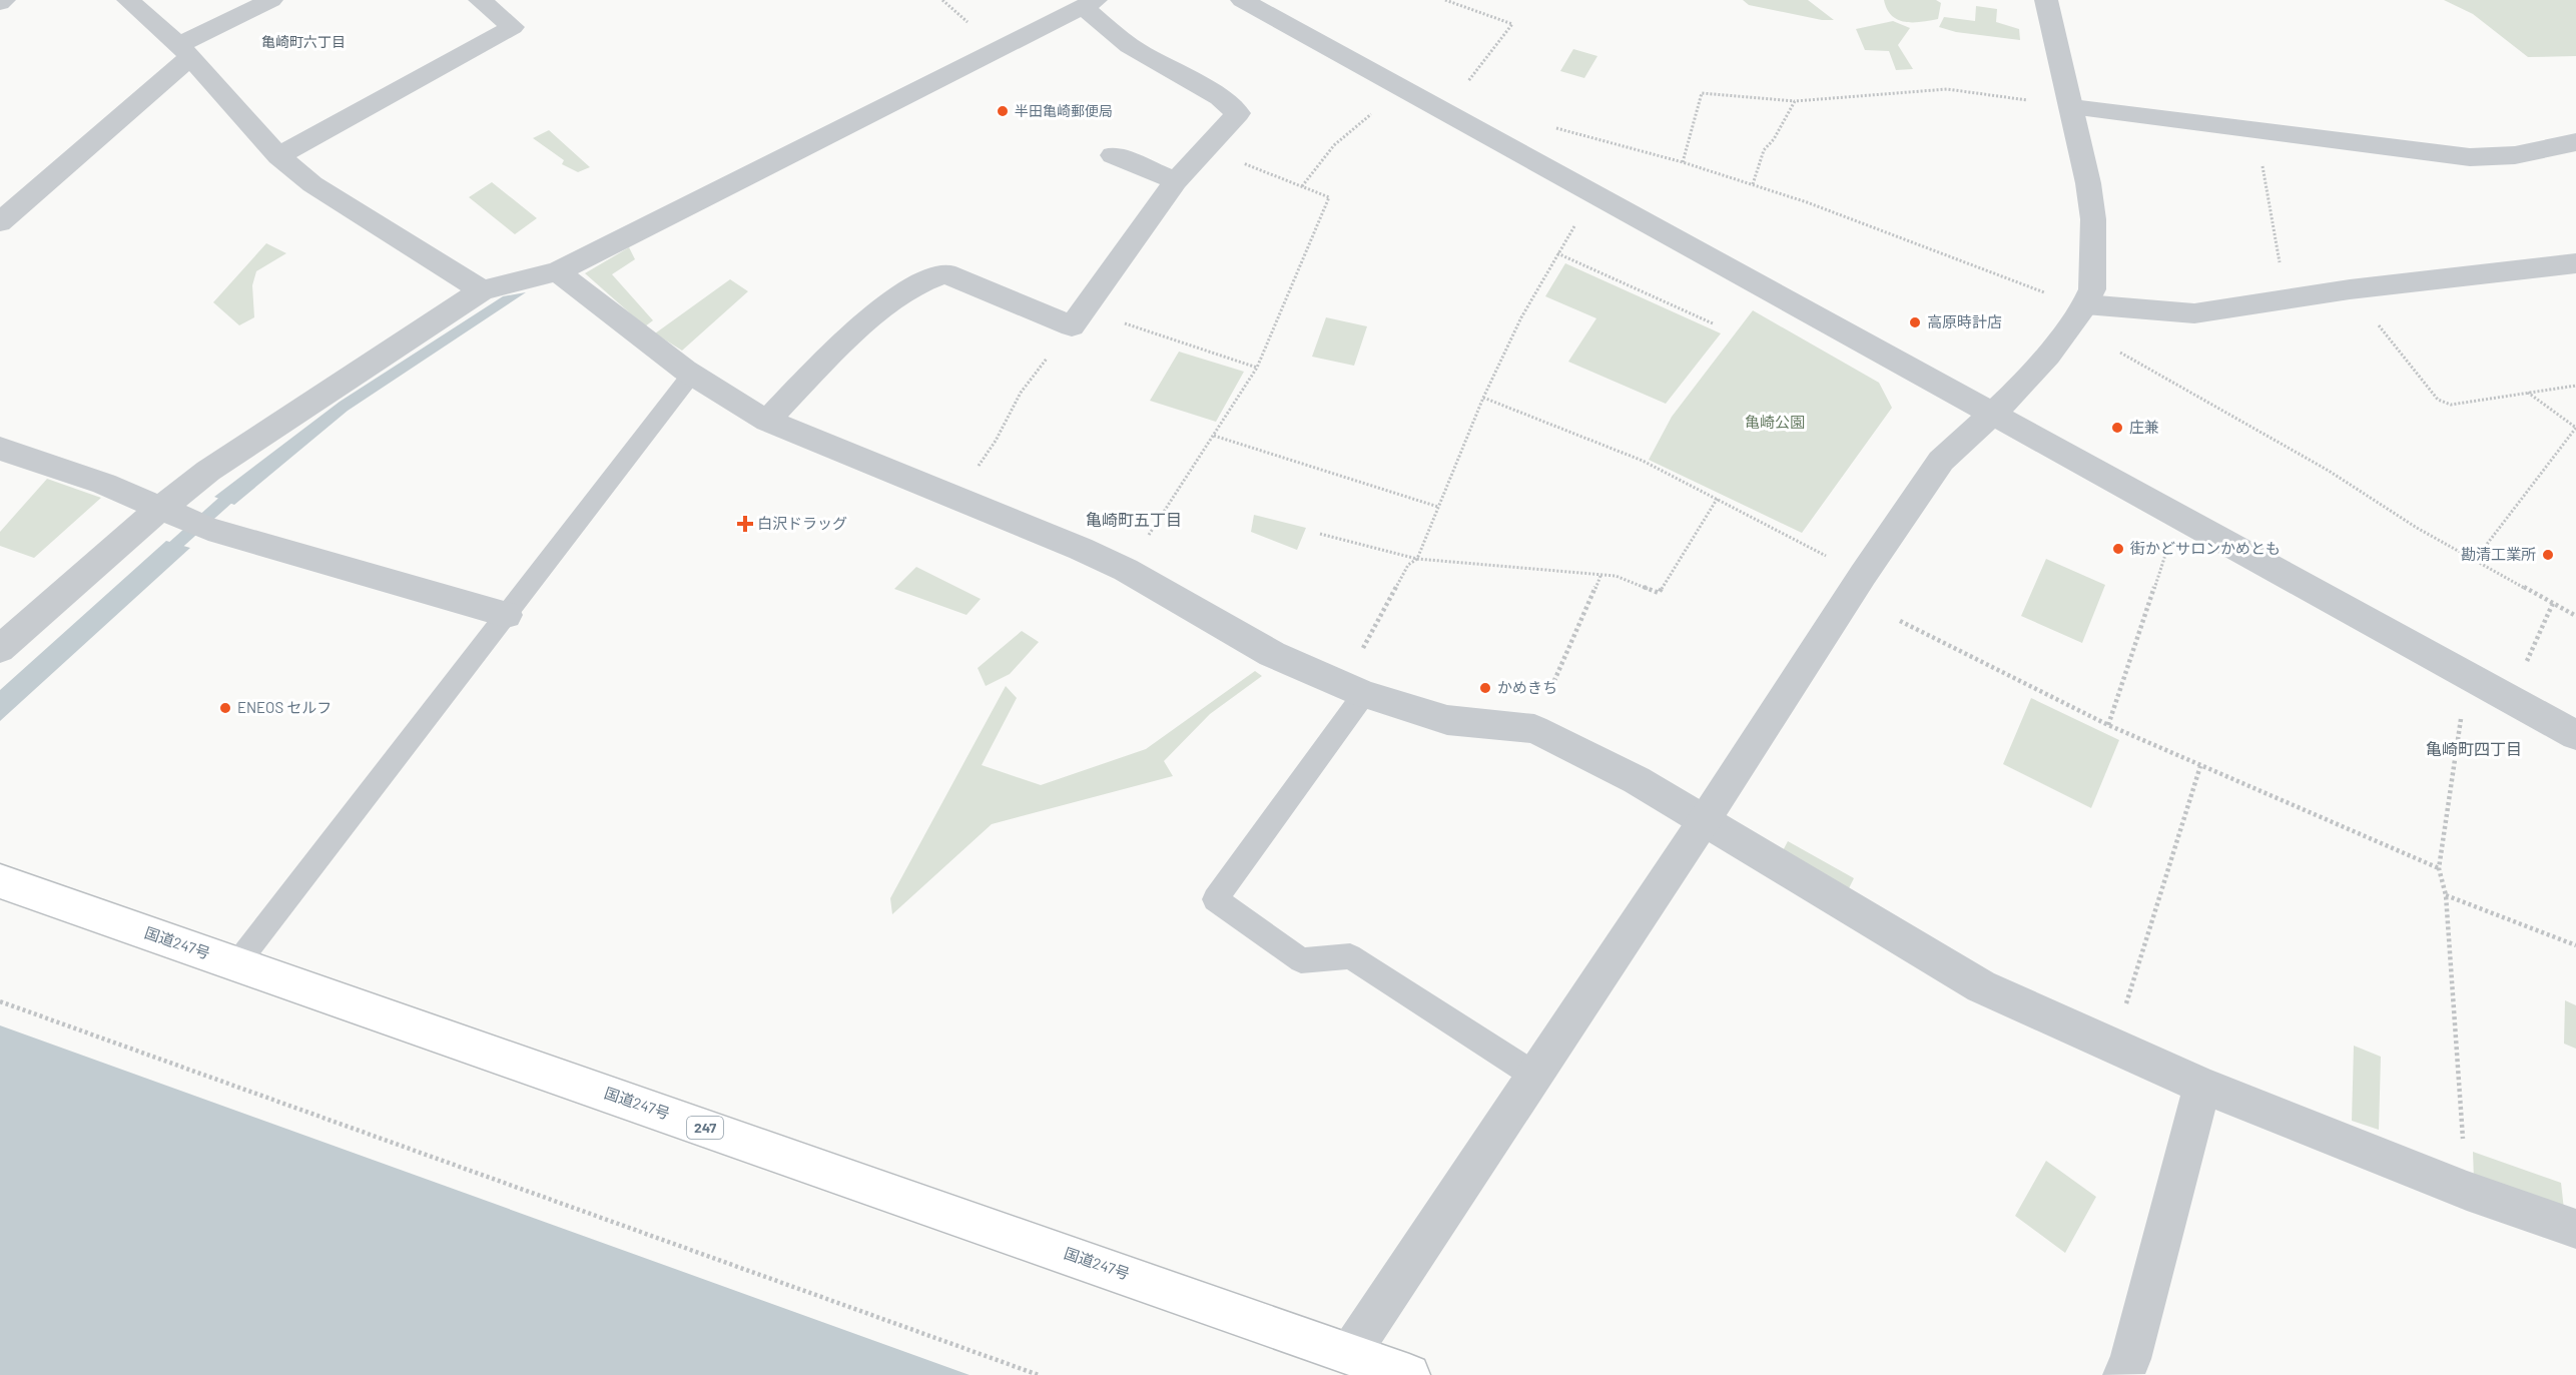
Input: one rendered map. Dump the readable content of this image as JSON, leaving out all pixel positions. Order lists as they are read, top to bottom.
{
  "streets": {
    "highway": ["国道247号", "247"]
  },
  "districts": ["亀崎町六丁目", "亀崎町五丁目", "亀崎町四丁目"],
  "parks": ["亀崎公園"],
  "places": {
    "other": [
      "半田亀崎郵便局",
      "高原時計店",
      "庄兼",
      "街かどサロンかめとも",
      "勘清工業所",
      "かめきち",
      "ENEOS セルフ"
    ],
    "health": ["白沢ドラッグ"]
  }
}
